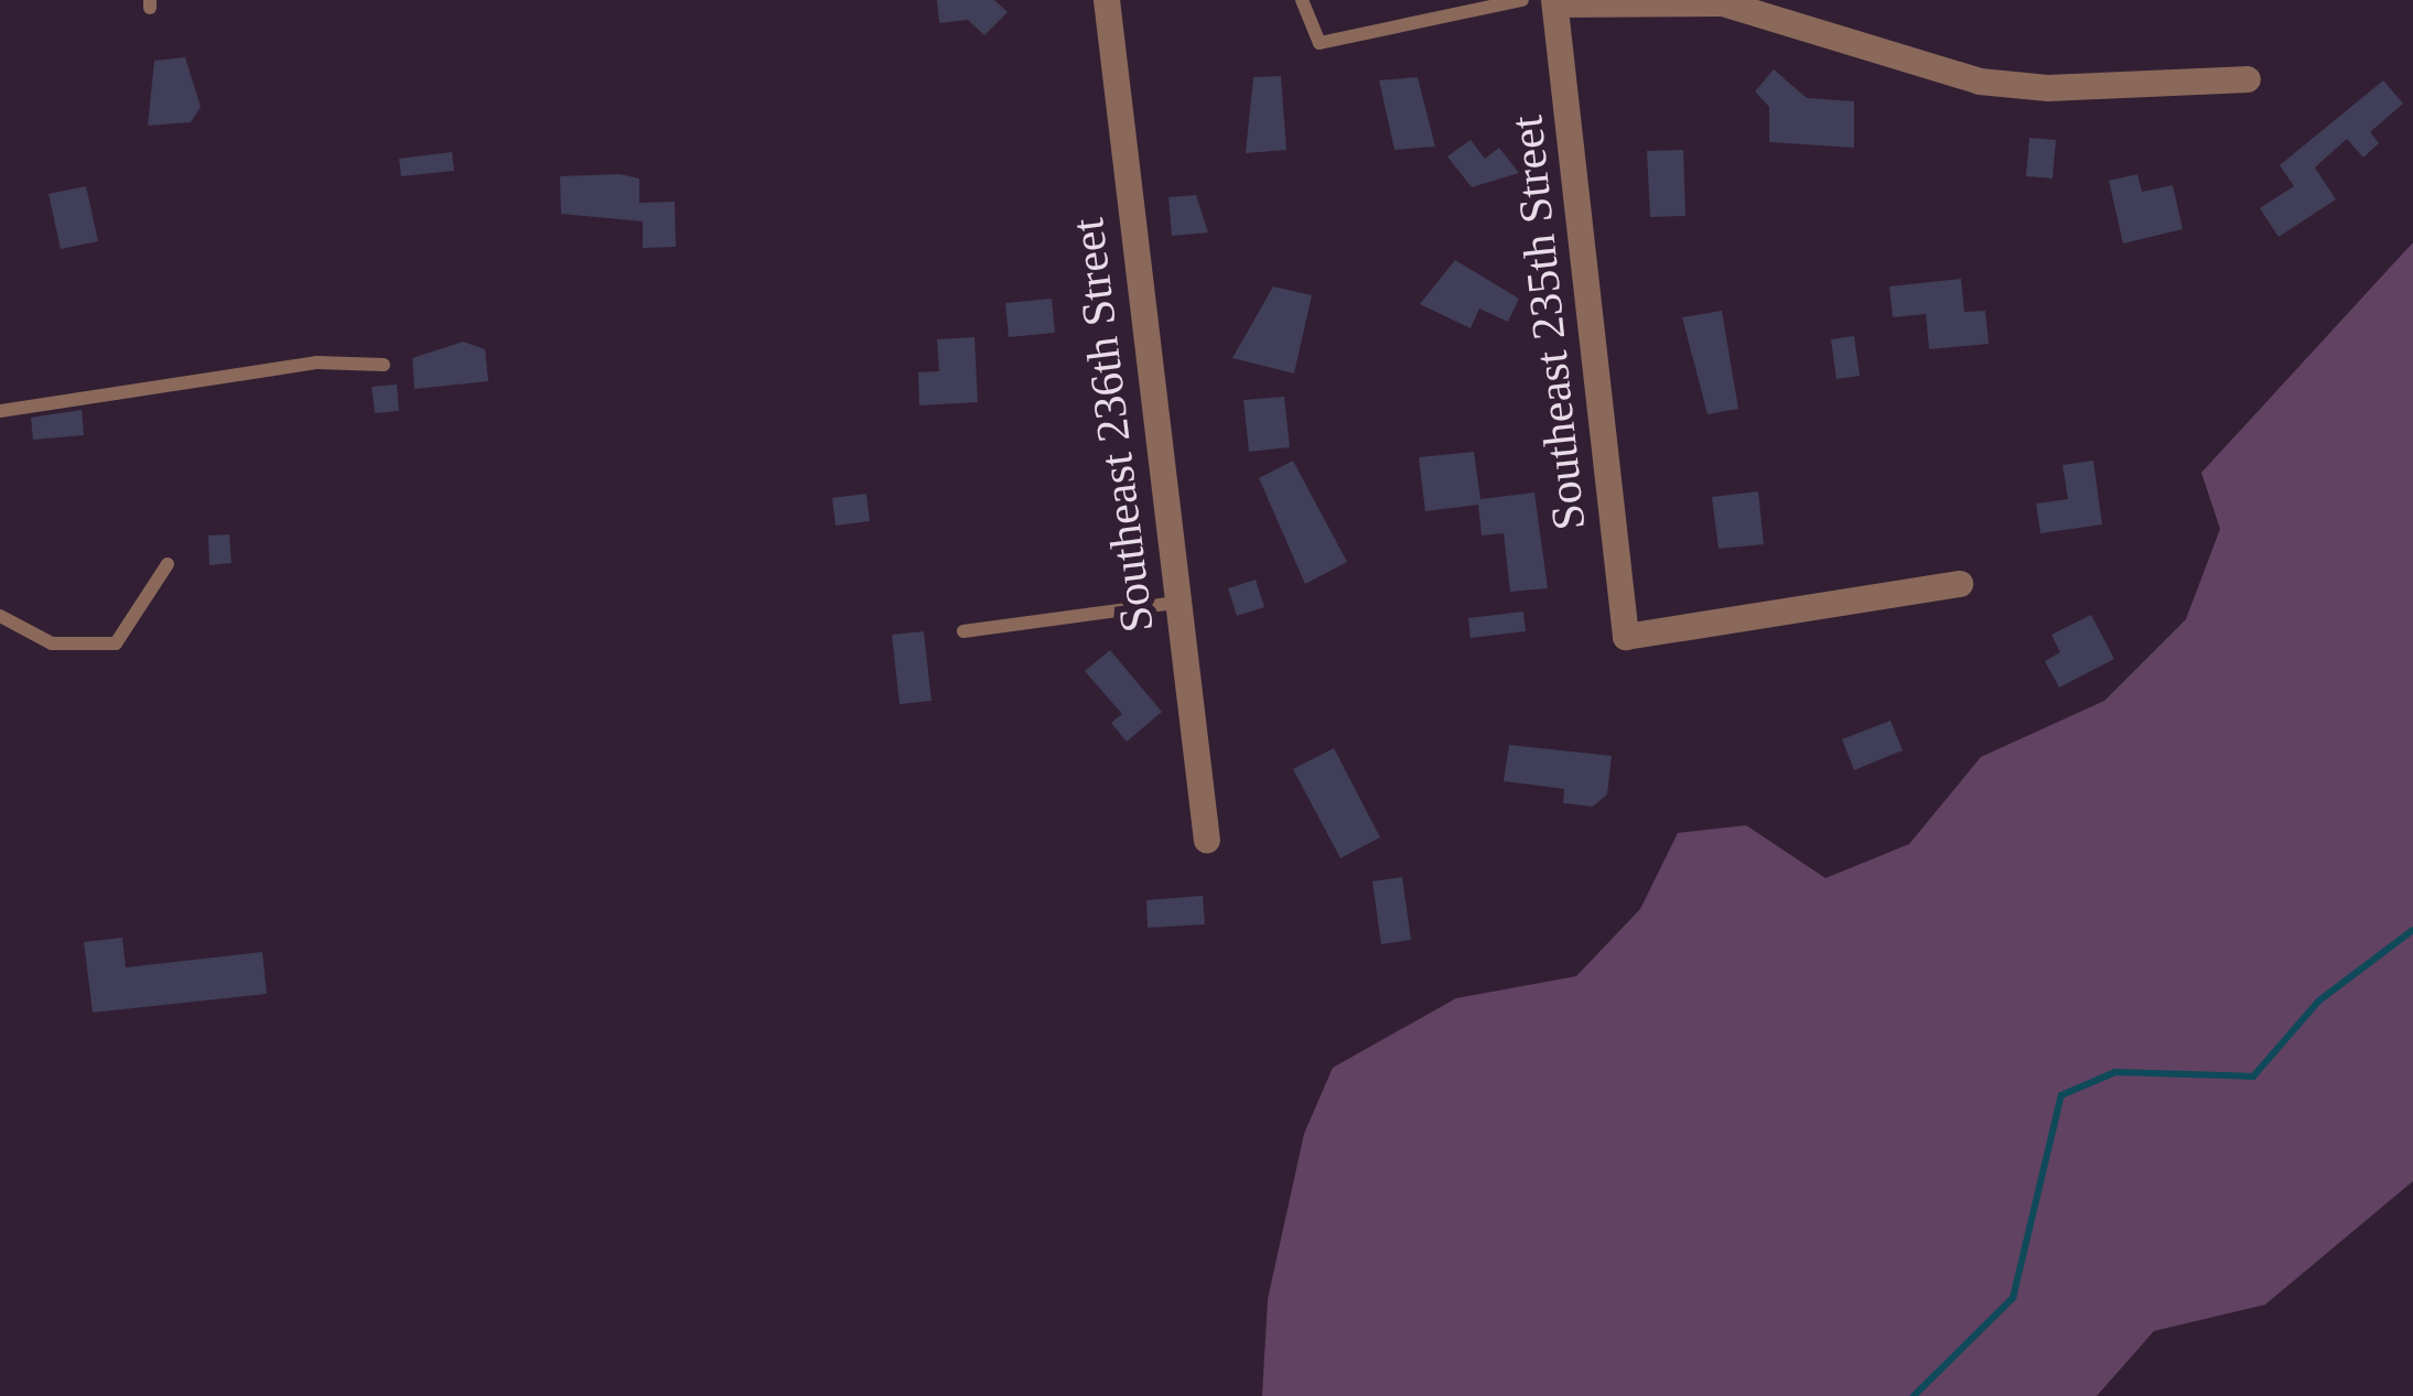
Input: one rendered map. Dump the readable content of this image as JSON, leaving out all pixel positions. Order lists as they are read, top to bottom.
{
  "streets": {
    "street": ["Southeast 235th Street", "Southeast 236th Street"]
  }
}
